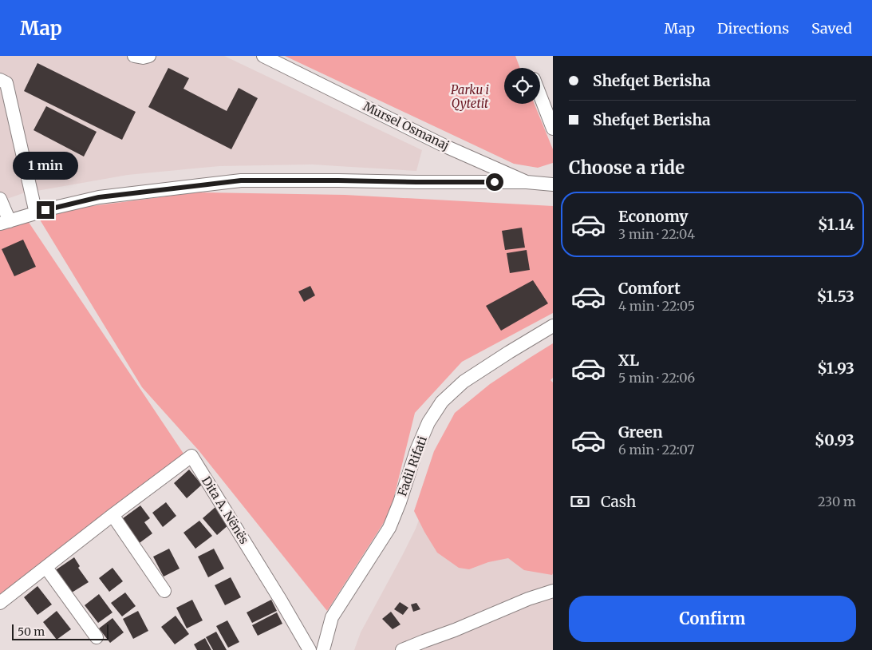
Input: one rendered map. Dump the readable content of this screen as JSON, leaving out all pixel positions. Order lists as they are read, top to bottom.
{
  "streets": {
    "street": ["Mursel Osmanaj", "Fadil Rifati", "Dita A. Nënës"]
  },
  "parks": ["Parku i Qytetit"],
  "scale_bar": "50 m",
  "page": {
    "header": "Map",
    "nav": ["Map", "Directions", "Saved"],
    "banner": ["Shefqet Berisha", "Shefqet Berisha"],
    "heading": "Choose a ride",
    "bubble": "1 min",
    "list": [
      {
        "name": "Economy",
        "note": "3 min · 22:04",
        "value": "$1.14"
      },
      {
        "name": "Comfort",
        "note": "4 min · 22:05",
        "value": "$1.53"
      },
      {
        "name": "XL",
        "note": "5 min · 22:06",
        "value": "$1.93"
      },
      {
        "name": "Green",
        "note": "6 min · 22:07",
        "value": "$0.93"
      }
    ],
    "pay": ["Cash", "230 m"],
    "buttons": "Confirm",
    "scale": "50 m"
  }
}
